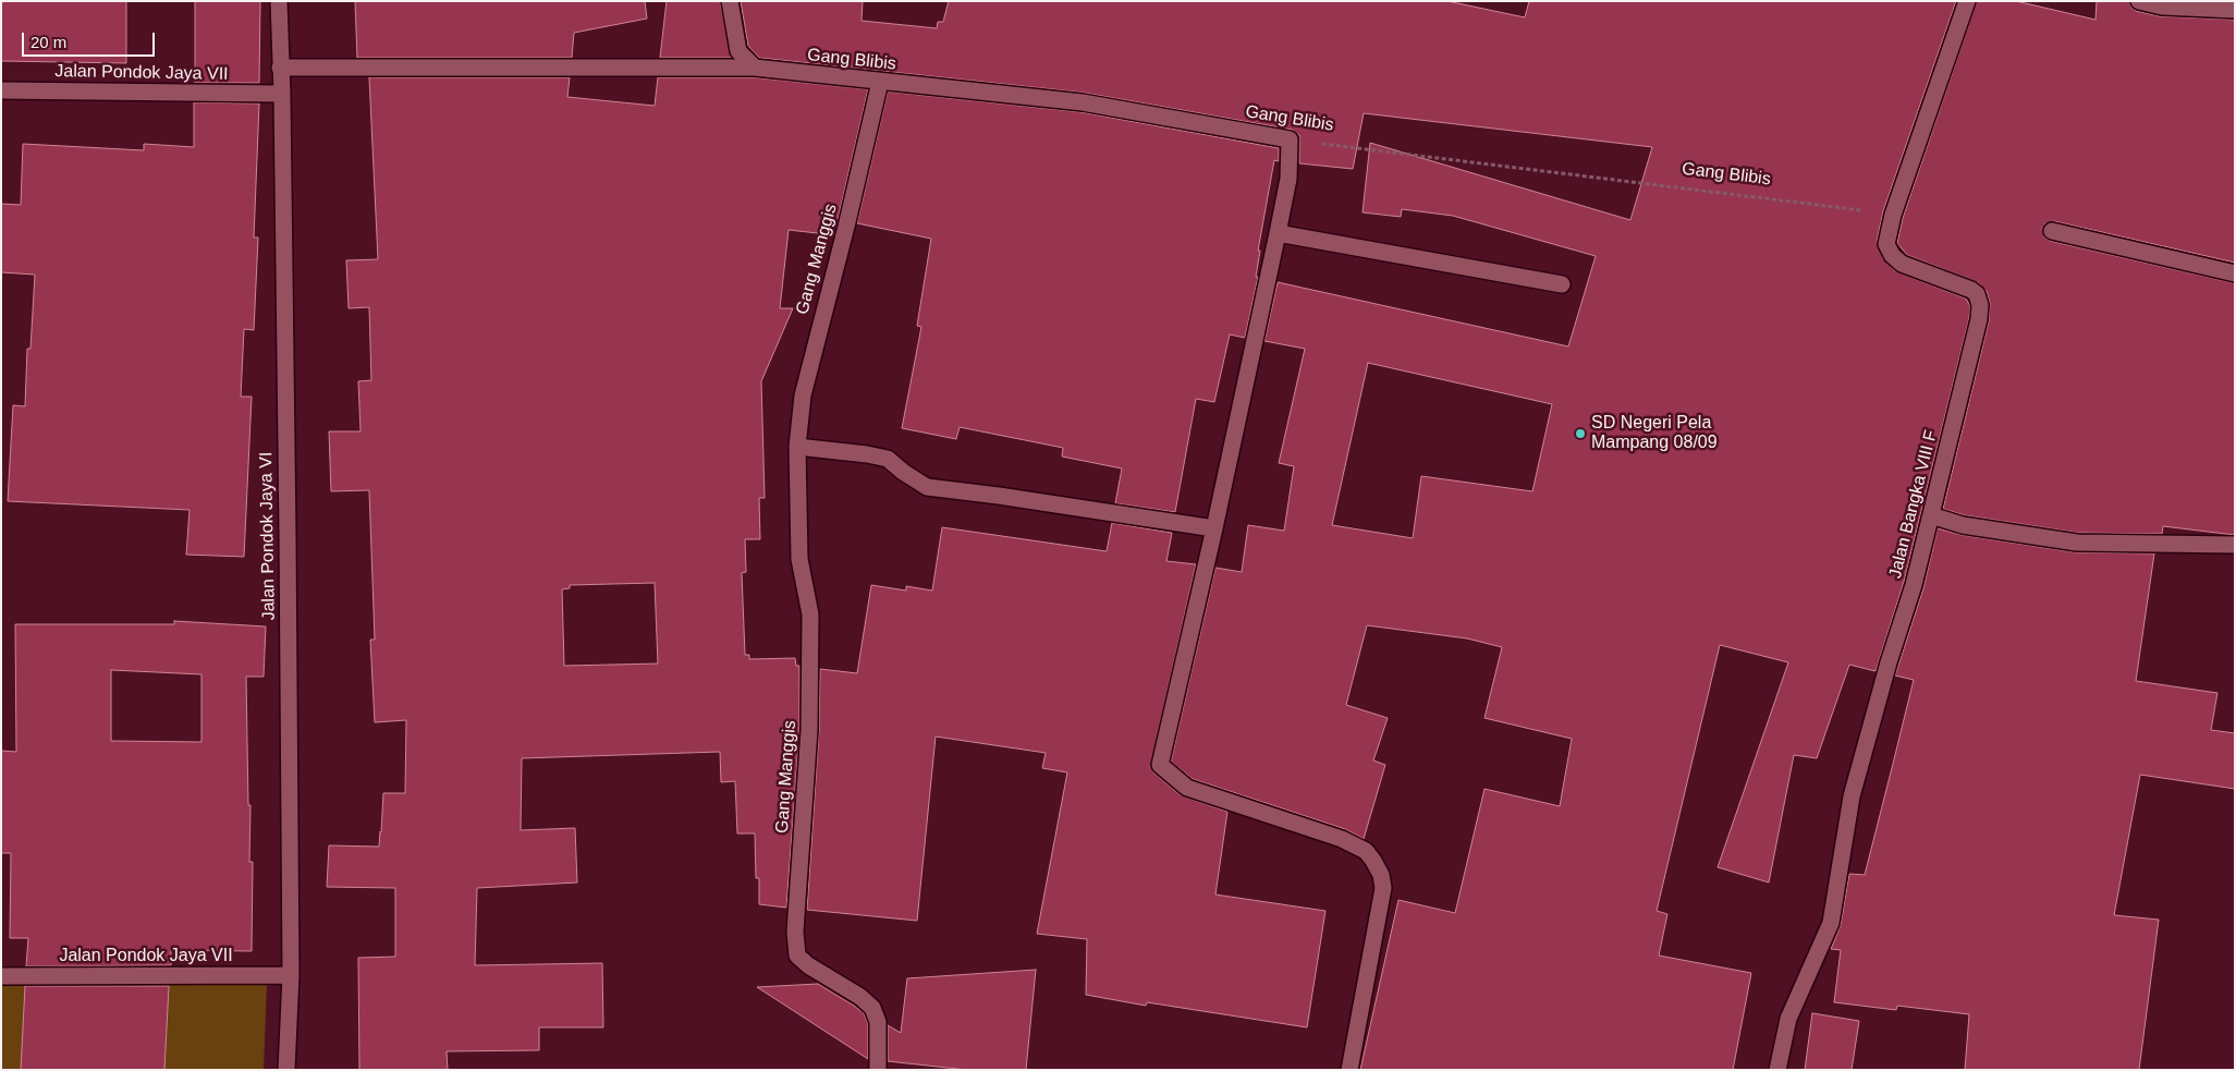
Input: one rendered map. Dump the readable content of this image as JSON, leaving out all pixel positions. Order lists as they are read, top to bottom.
{
  "streets": {
    "street": [
      "Gang Blibis",
      "Jalan Pondok Jaya VII",
      "Gang Manggis",
      "Jalan Bangka VIII F",
      "Jalan Pondok Jaya VI"
    ]
  },
  "crossings": [
    ["Gang Blibis", "Gang Manggis"],
    ["Gang Blibis", "Jalan Bangka VIII F"],
    ["Gang Blibis", "Jalan Pondok Jaya VI"],
    ["Jalan Pondok Jaya VII", "Jalan Pondok Jaya VI"]
  ],
  "places": ["SD Negeri Pela Mampang 08/09"],
  "scale_bar": "20 m"
}
